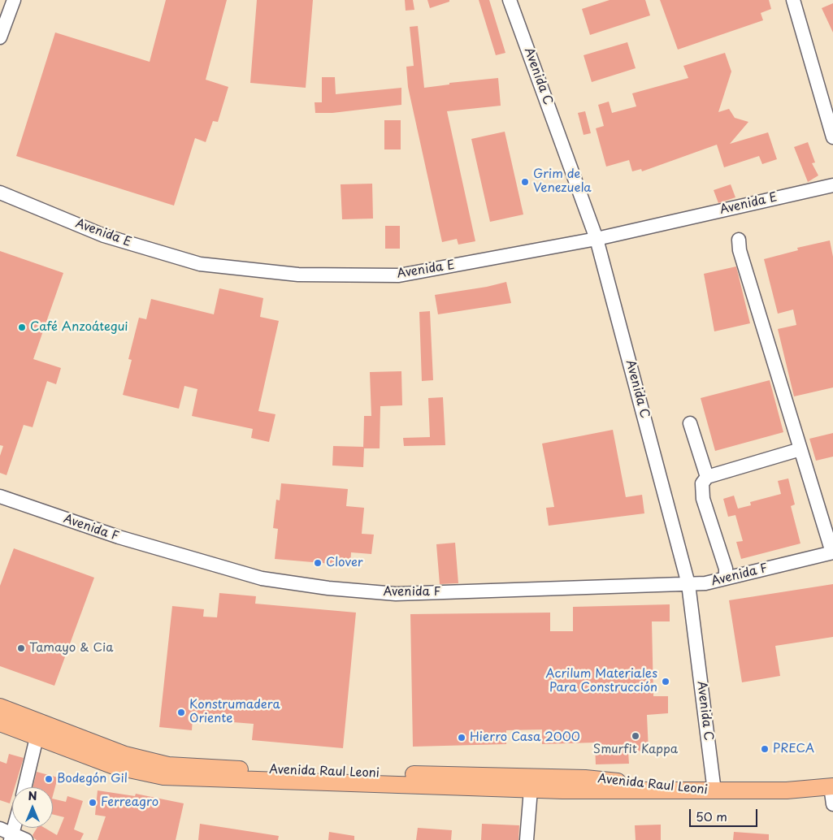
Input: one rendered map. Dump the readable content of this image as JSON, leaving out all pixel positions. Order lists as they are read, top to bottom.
{
  "streets": {
    "main road": ["Avenida Raul Leoni"],
    "street": ["Avenida C", "Avenida E", "Avenida F"]
  },
  "crossings": [
    ["Avenida C", "Avenida E"],
    ["Avenida C", "Avenida F"],
    ["Avenida C", "Avenida Raul Leoni"]
  ],
  "places": [
    "Grim de Venezuela",
    "Café Anzoátegui",
    "Clover",
    "Tamayo & Cia",
    "Acrilum Materiales Para Construcción",
    "Konstrumadera Oriente",
    "Smurfit Kappa",
    "Hierro Casa 2000",
    "PRECA",
    "Bodegón Gil",
    "Ferreagro"
  ],
  "scale_bar": "50 m",
  "north": "top"
}
